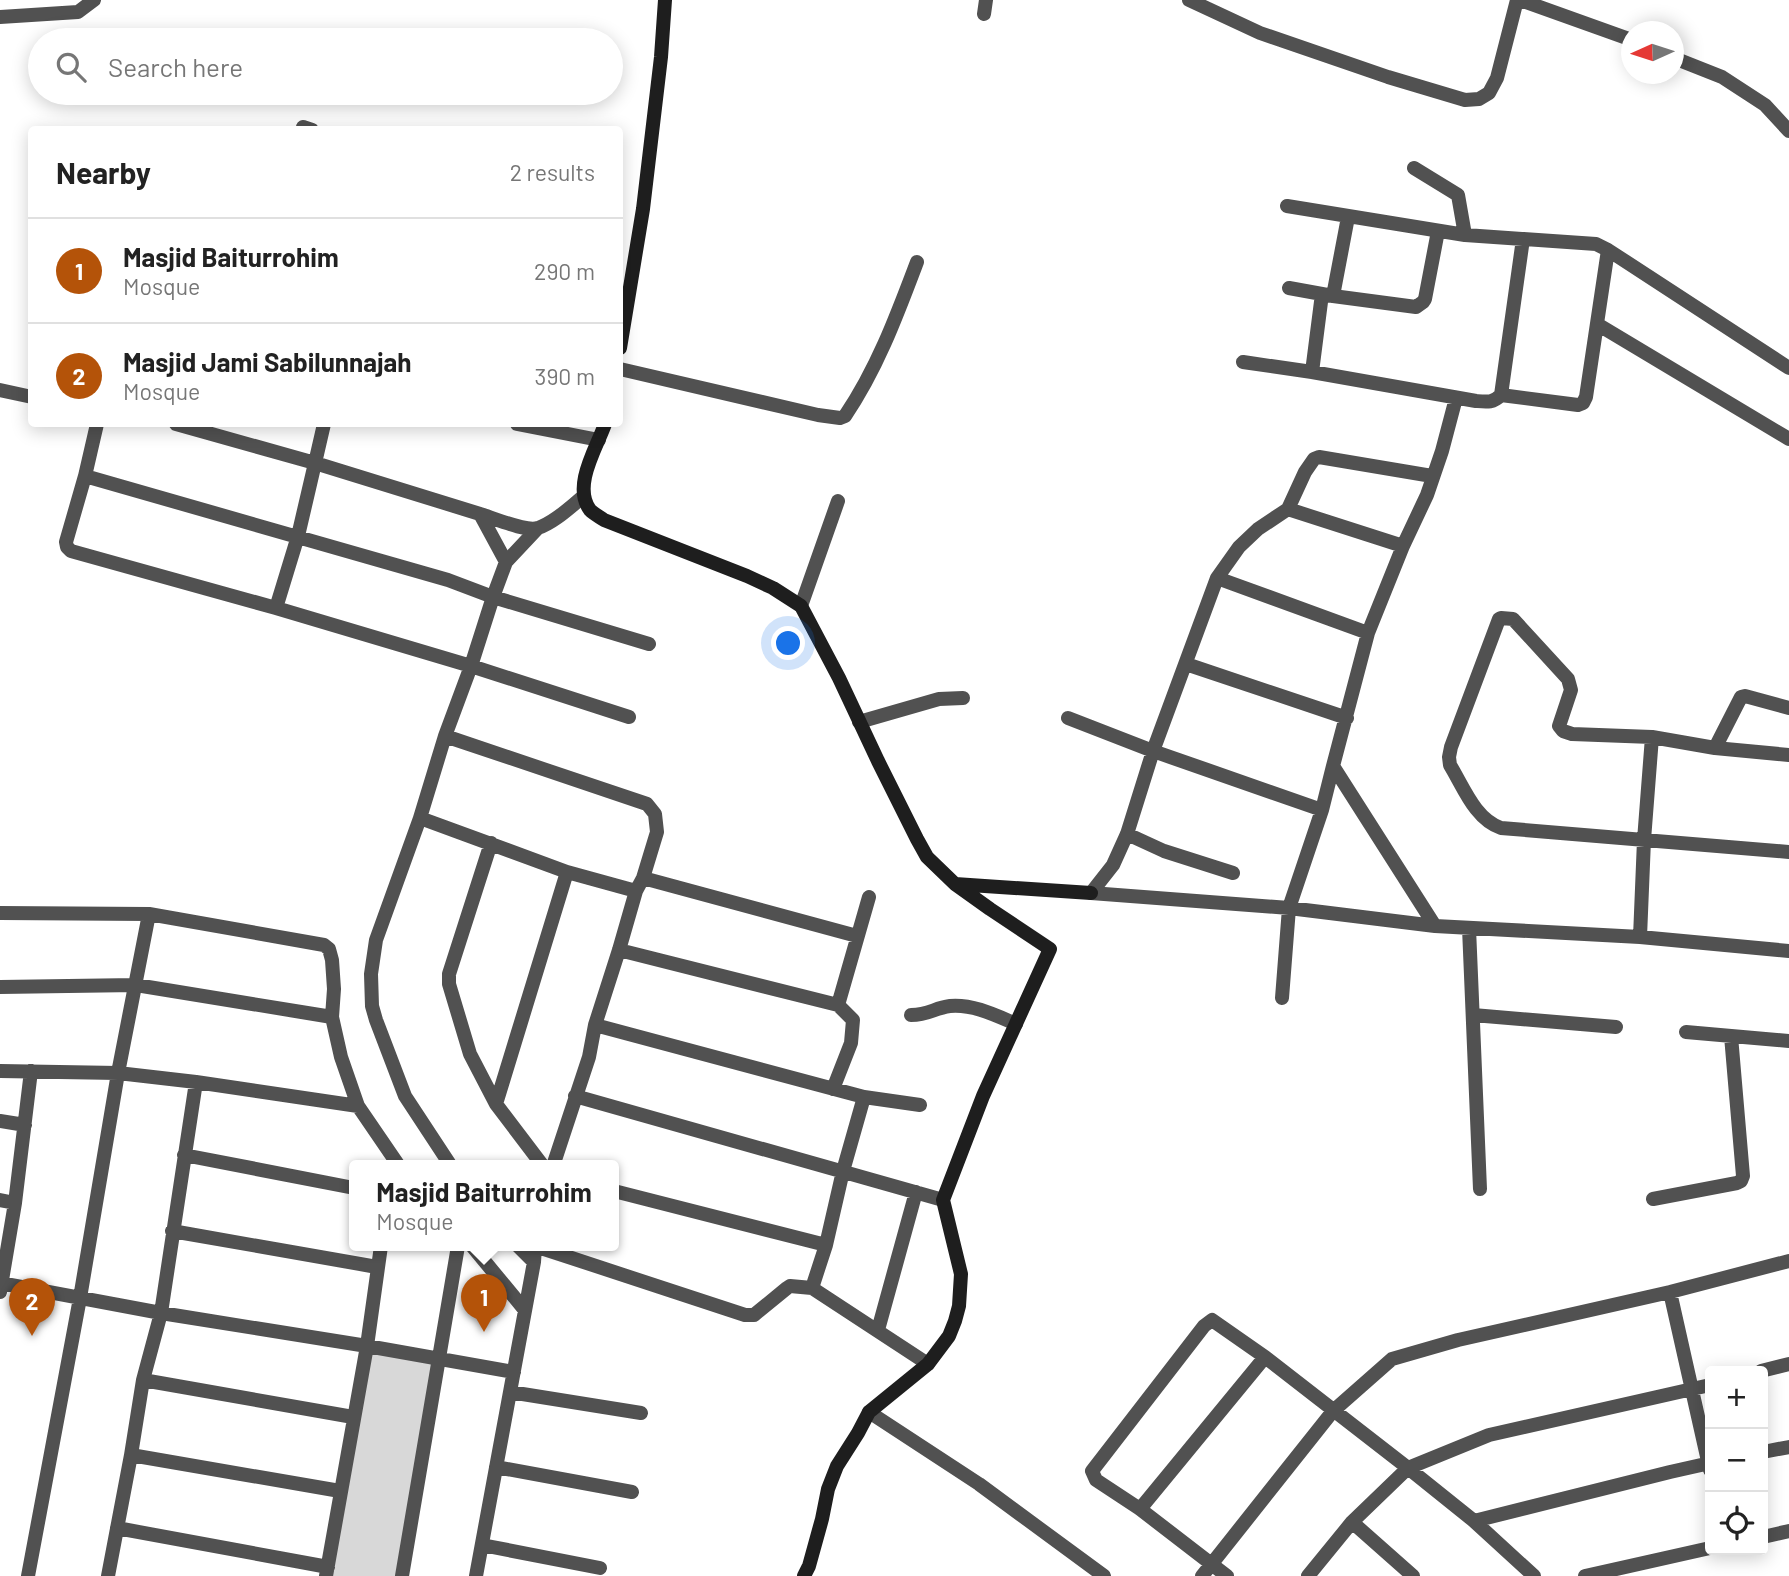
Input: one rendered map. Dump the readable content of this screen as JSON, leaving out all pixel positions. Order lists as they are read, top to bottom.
{
  "north": "left",
  "page": {
    "search": "Search here",
    "heading": ["Nearby", "2 results"],
    "list": [
      {
        "mark": "1",
        "name": "Masjid Baiturrohim",
        "note": "Mosque",
        "value": "290 m"
      },
      {
        "mark": "2",
        "name": "Masjid Jami Sabilunnajah",
        "note": "Mosque",
        "value": "390 m"
      }
    ],
    "popup": ["Masjid Baiturrohim", "Mosque"],
    "pins": ["1", "2"],
    "map_buttons": ["+", "−"]
  }
}
